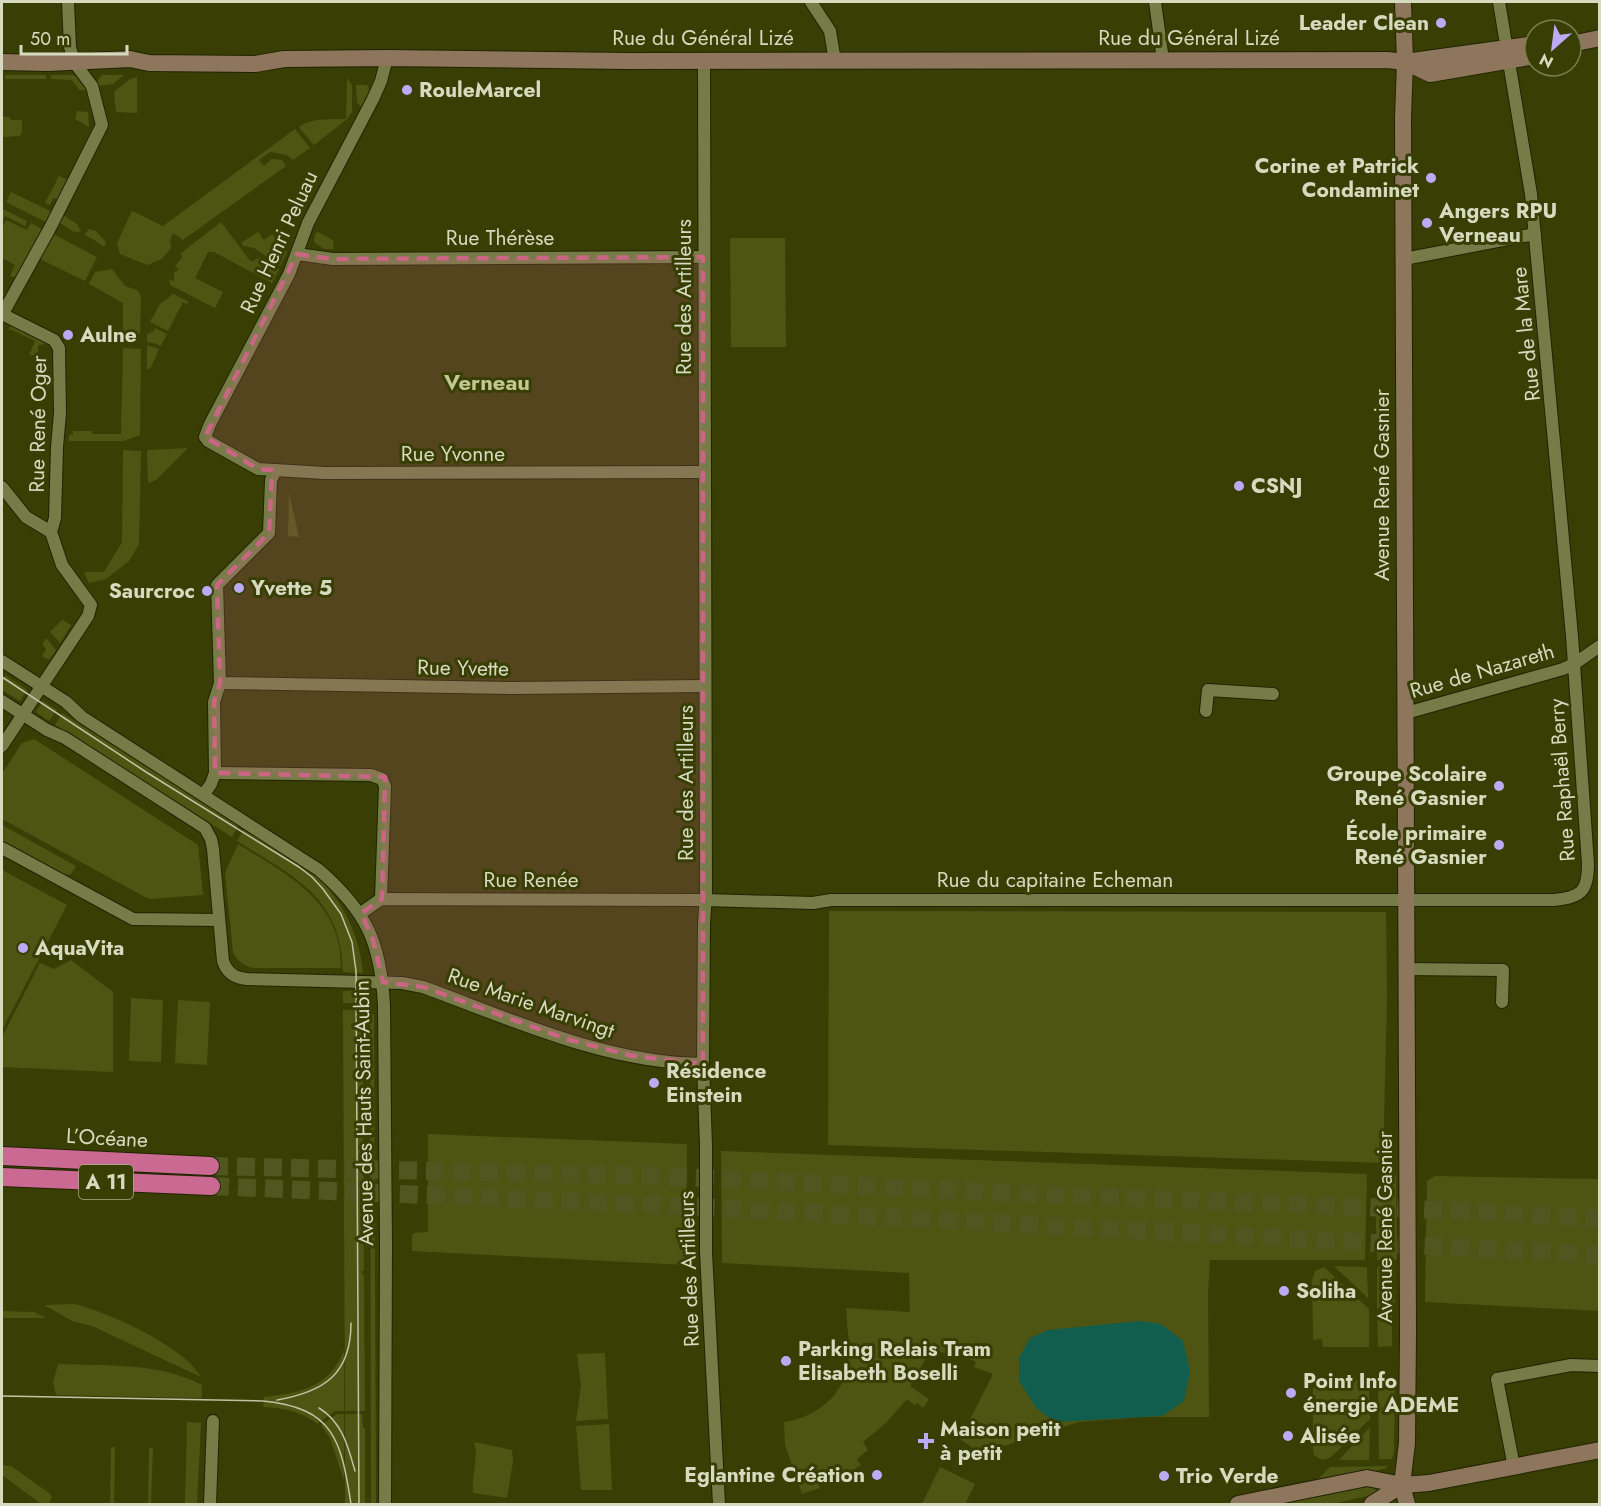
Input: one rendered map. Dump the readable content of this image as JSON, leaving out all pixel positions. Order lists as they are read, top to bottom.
{
  "streets": {
    "highway": ["L’Océane", "A 11"],
    "main road": ["Rue du Général Lizé", "Avenue René Gasnier"],
    "street": [
      "Rue Thérèse",
      "Rue Henri Peluau",
      "Rue des Artilleurs",
      "Rue de la Mare",
      "Rue René Oger",
      "Rue Yvonne",
      "Rue Yvette",
      "Rue de Nazareth",
      "Rue Raphaël Berry",
      "Rue Renée",
      "Rue du capitaine Echeman",
      "Rue Marie Marvingt",
      "Avenue des Hauts Saint-Aubin"
    ]
  },
  "crossings": [
    ["Rue du Général Lizé", "Rue Henri Peluau"],
    ["Rue du Général Lizé", "Rue des Artilleurs"],
    ["Rue du Général Lizé", "Rue de la Mare"],
    ["Rue du Général Lizé", "Avenue René Gasnier"],
    ["Rue Thérèse", "Rue Henri Peluau"],
    ["Rue Thérèse", "Rue des Artilleurs"],
    ["Rue Henri Peluau", "Rue Yvonne"],
    ["Rue des Artilleurs", "Rue Yvonne"],
    ["Rue des Artilleurs", "Rue Yvette"],
    ["Rue des Artilleurs", "Rue Renée"],
    ["Rue des Artilleurs", "Rue du capitaine Echeman"],
    ["Rue des Artilleurs", "Rue Marie Marvingt"],
    ["Rue de la Mare", "Rue de Nazareth"],
    ["Rue de la Mare", "Rue Raphaël Berry"],
    ["Rue René Oger", "Avenue des Hauts Saint-Aubin"],
    ["Avenue René Gasnier", "Rue de Nazareth"],
    ["Avenue René Gasnier", "Rue Raphaël Berry"],
    ["Avenue René Gasnier", "Rue du capitaine Echeman"],
    ["Rue de Nazareth", "Rue Raphaël Berry"],
    ["Rue Raphaël Berry", "Rue du capitaine Echeman"],
    ["Rue Renée", "Rue du capitaine Echeman"],
    ["Rue Marie Marvingt", "Avenue des Hauts Saint-Aubin"]
  ],
  "districts": ["Verneau"],
  "places": {
    "other": [
      "Leader Clean",
      "RouleMarcel",
      "Corine et Patrick Condaminet",
      "Angers RPU Verneau",
      "Aulne",
      "CSNJ",
      "Yvette 5",
      "Saurcroc",
      "Groupe Scolaire René Gasnier",
      "École primaire René Gasnier",
      "AquaVita",
      "Résidence Einstein",
      "Soliha",
      "Parking Relais Tram Elisabeth Boselli",
      "Point Info énergie ADEME",
      "Alisée",
      "Eglantine Création",
      "Trio Verde"
    ],
    "health": ["Maison petit à petit"]
  },
  "scale_bar": "50 m",
  "north": "bottom left"
}
